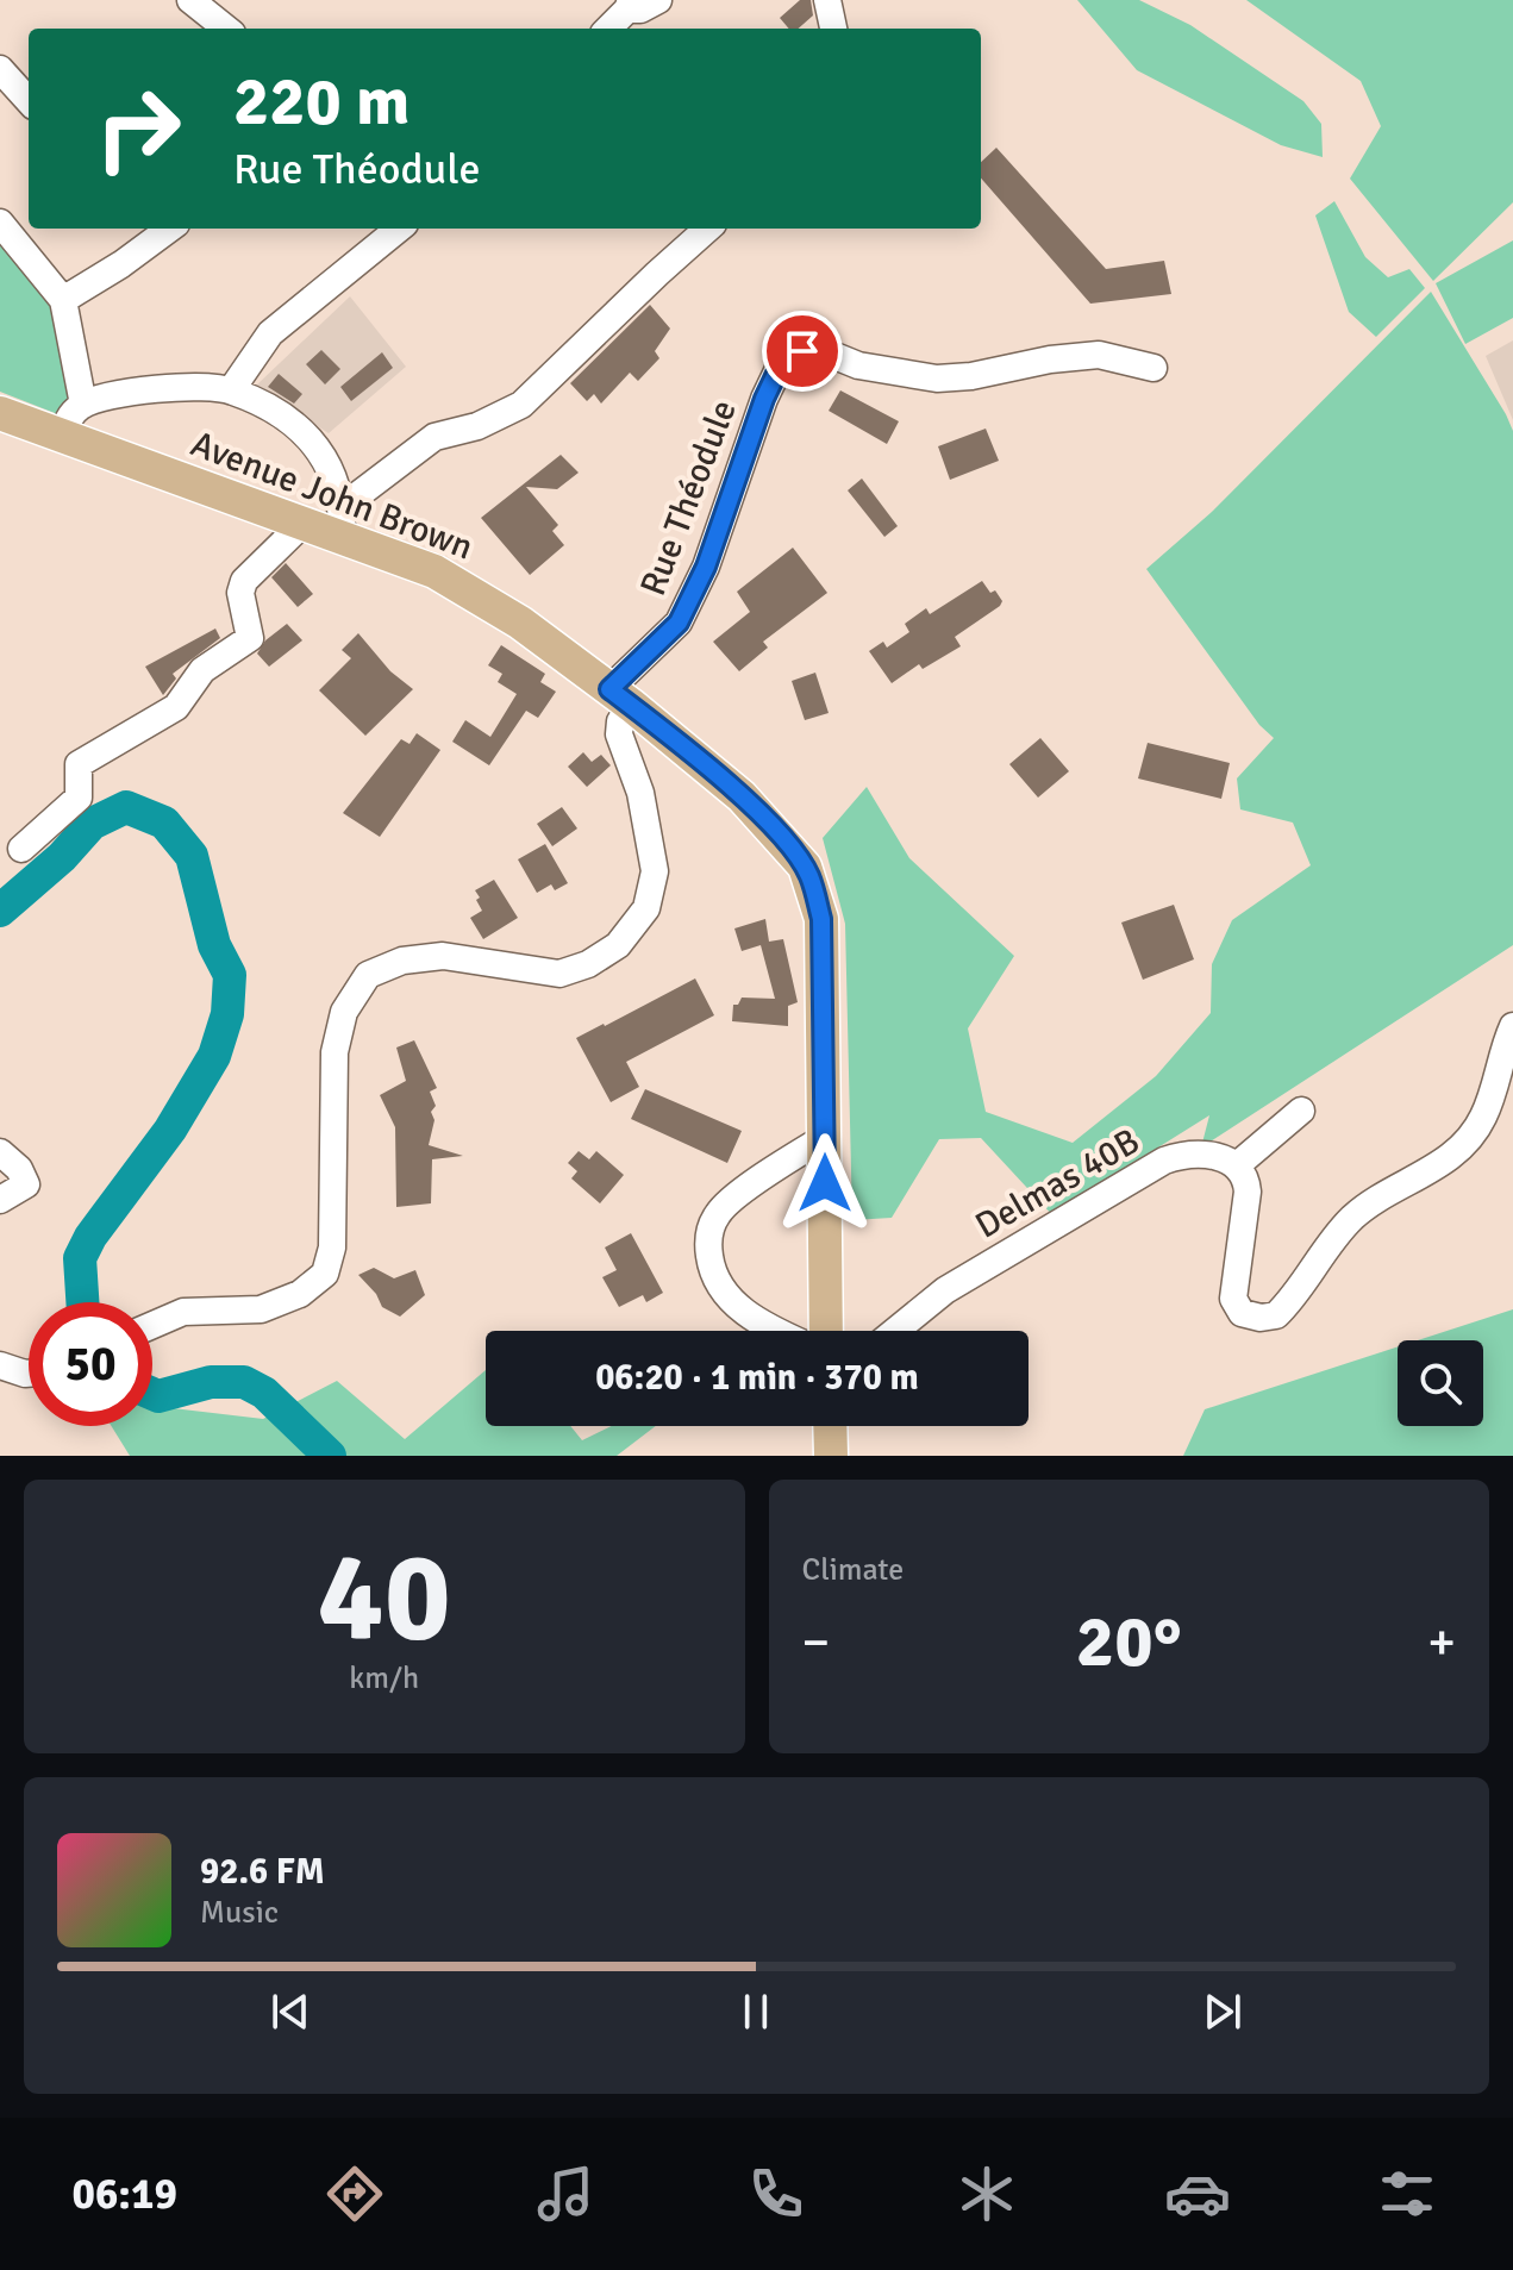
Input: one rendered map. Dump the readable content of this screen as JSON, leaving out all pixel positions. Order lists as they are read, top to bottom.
{
  "streets": {
    "main road": ["Avenue John Brown"],
    "street": ["Rue Théodule", "Delmas 40B"]
  },
  "crossings": [
    ["Avenue John Brown", "Rue Théodule"]
  ],
  "page": {
    "turn": ["220 m", "Rue Théodule"],
    "limit": "50",
    "trip": "06:20 · 1 min · 370 m",
    "tile": [
      ["40", "km/h"],
      "Climate"
    ],
    "heat": ["−", "20°", "+"],
    "song": ["92.6 FM", "Music"],
    "tabs": "06:19"
  }
}
